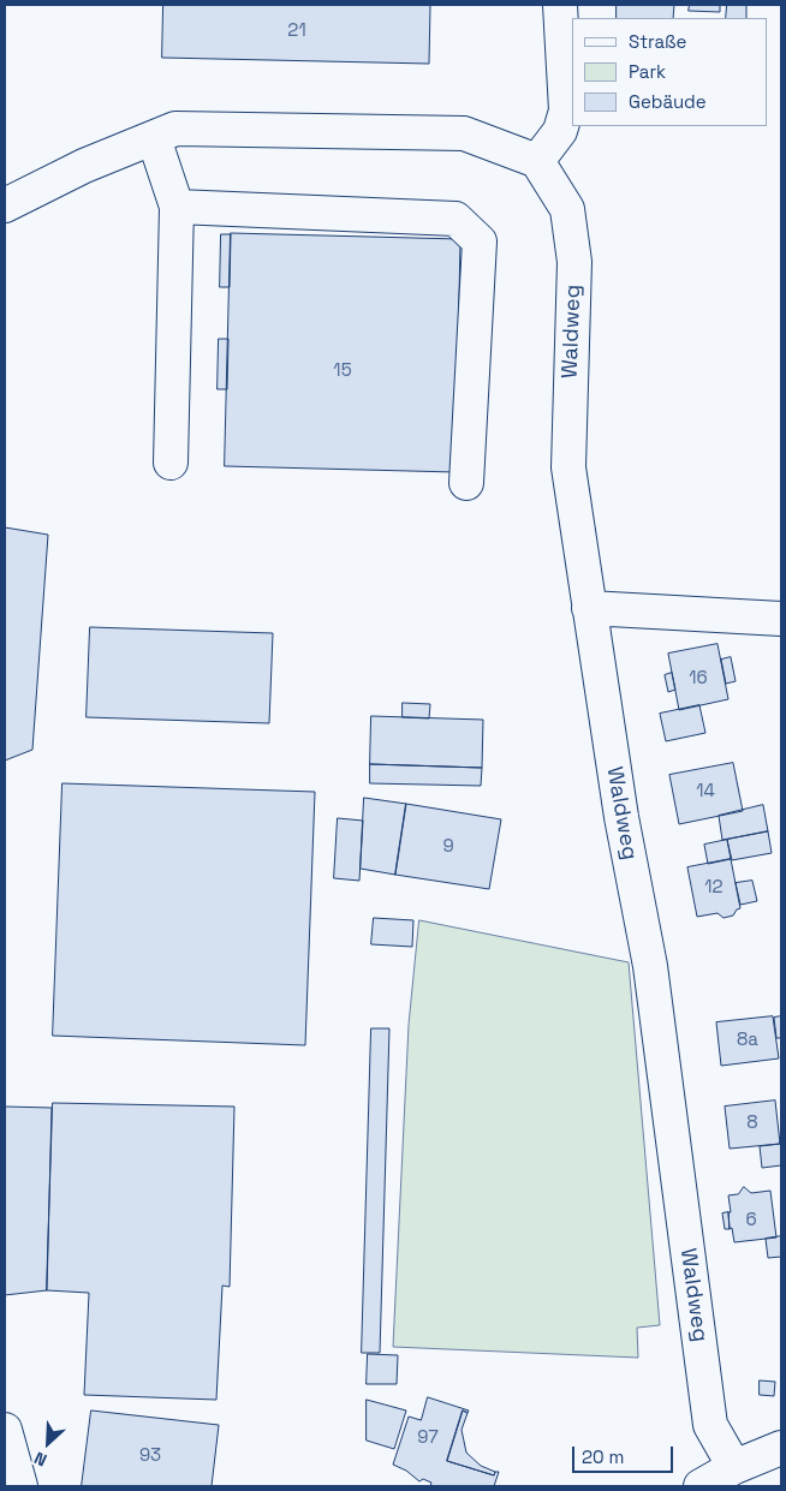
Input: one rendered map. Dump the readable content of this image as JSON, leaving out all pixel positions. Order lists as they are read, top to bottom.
{
  "streets": {
    "street": ["Waldweg"]
  },
  "house_numbers": [
    "21",
    "15",
    "16",
    "14",
    "9",
    "12",
    "8a",
    "8",
    "6",
    "97",
    "93"
  ],
  "legend": ["Straße", "Park", "Gebäude"],
  "scale_bar": "20 m",
  "north": "bottom left"
}
